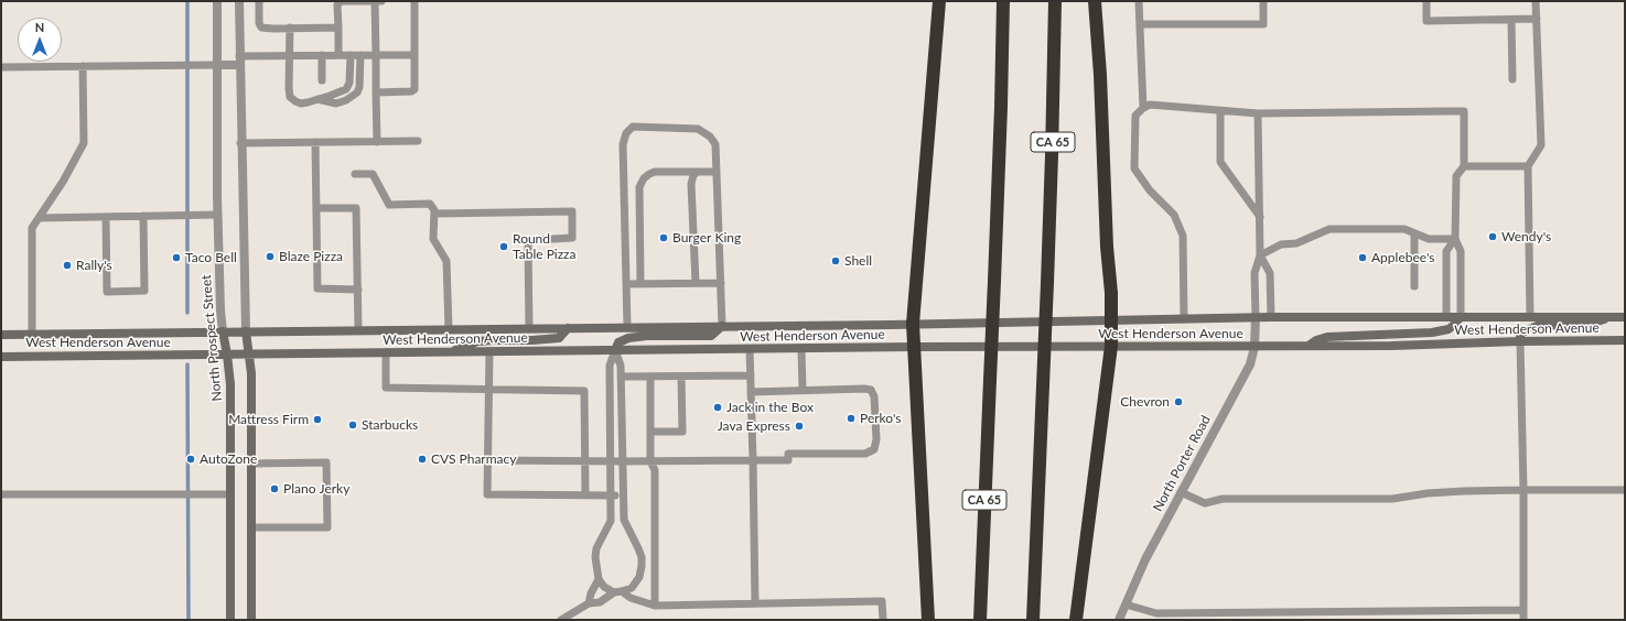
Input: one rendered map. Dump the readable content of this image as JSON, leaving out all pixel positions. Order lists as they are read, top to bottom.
{
  "streets": {
    "highway": ["CA 65"],
    "main road": ["West Henderson Avenue", "North Prospect Street"],
    "street": ["North Porter Road"]
  },
  "crossings": [
    ["West Henderson Avenue", "North Prospect Street"],
    ["West Henderson Avenue", "North Porter Road"]
  ],
  "places": [
    "Wendy's",
    "Burger King",
    "Round Table Pizza",
    "Blaze Pizza",
    "Taco Bell",
    "Applebee's",
    "Shell",
    "Rally's",
    "Chevron",
    "Jack in the Box",
    "Perko's",
    "Mattress Firm",
    "Starbucks",
    "Java Express",
    "AutoZone",
    "CVS Pharmacy",
    "Plano Jerky"
  ],
  "north": "top"
}
